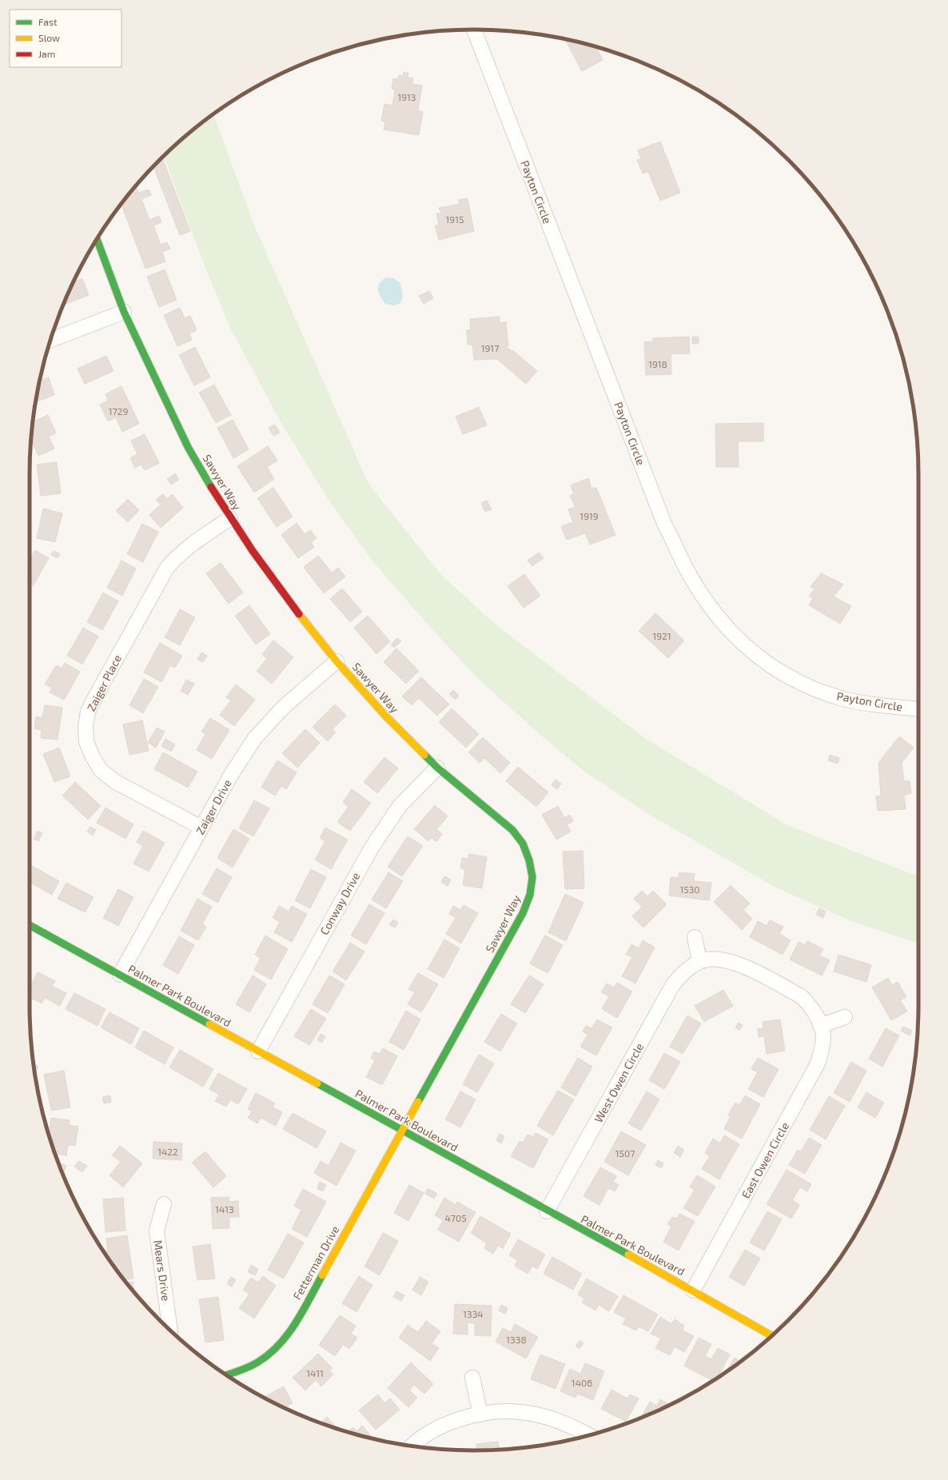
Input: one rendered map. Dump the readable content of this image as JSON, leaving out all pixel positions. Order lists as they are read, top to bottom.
{
  "streets": {
    "street": [
      "Payton Circle",
      "Sawyer Way",
      "Zaiger Place",
      "Zaiger Drive",
      "Conway Drive",
      "Palmer Park Boulevard",
      "West Owen Circle",
      "East Owen Circle",
      "Fetterman Drive",
      "Mears Drive"
    ]
  },
  "crossings": [
    ["Sawyer Way", "Zaiger Place"],
    ["Sawyer Way", "Zaiger Drive"],
    ["Sawyer Way", "Conway Drive"],
    ["Sawyer Way", "Palmer Park Boulevard"],
    ["Sawyer Way", "Fetterman Drive"],
    ["Zaiger Place", "Zaiger Drive"],
    ["Zaiger Drive", "Palmer Park Boulevard"],
    ["Conway Drive", "Palmer Park Boulevard"],
    ["Palmer Park Boulevard", "West Owen Circle"],
    ["Palmer Park Boulevard", "East Owen Circle"],
    ["Palmer Park Boulevard", "Fetterman Drive"],
    ["West Owen Circle", "East Owen Circle"]
  ],
  "house_numbers": [
    "1913",
    "1915",
    "1917",
    "1918",
    "1729",
    "1919",
    "1921",
    "1530",
    "1422",
    "1507",
    "1413",
    "4705",
    "1334",
    "1338",
    "1411",
    "1406"
  ],
  "legend": ["Fast", "Slow", "Jam"]
}
